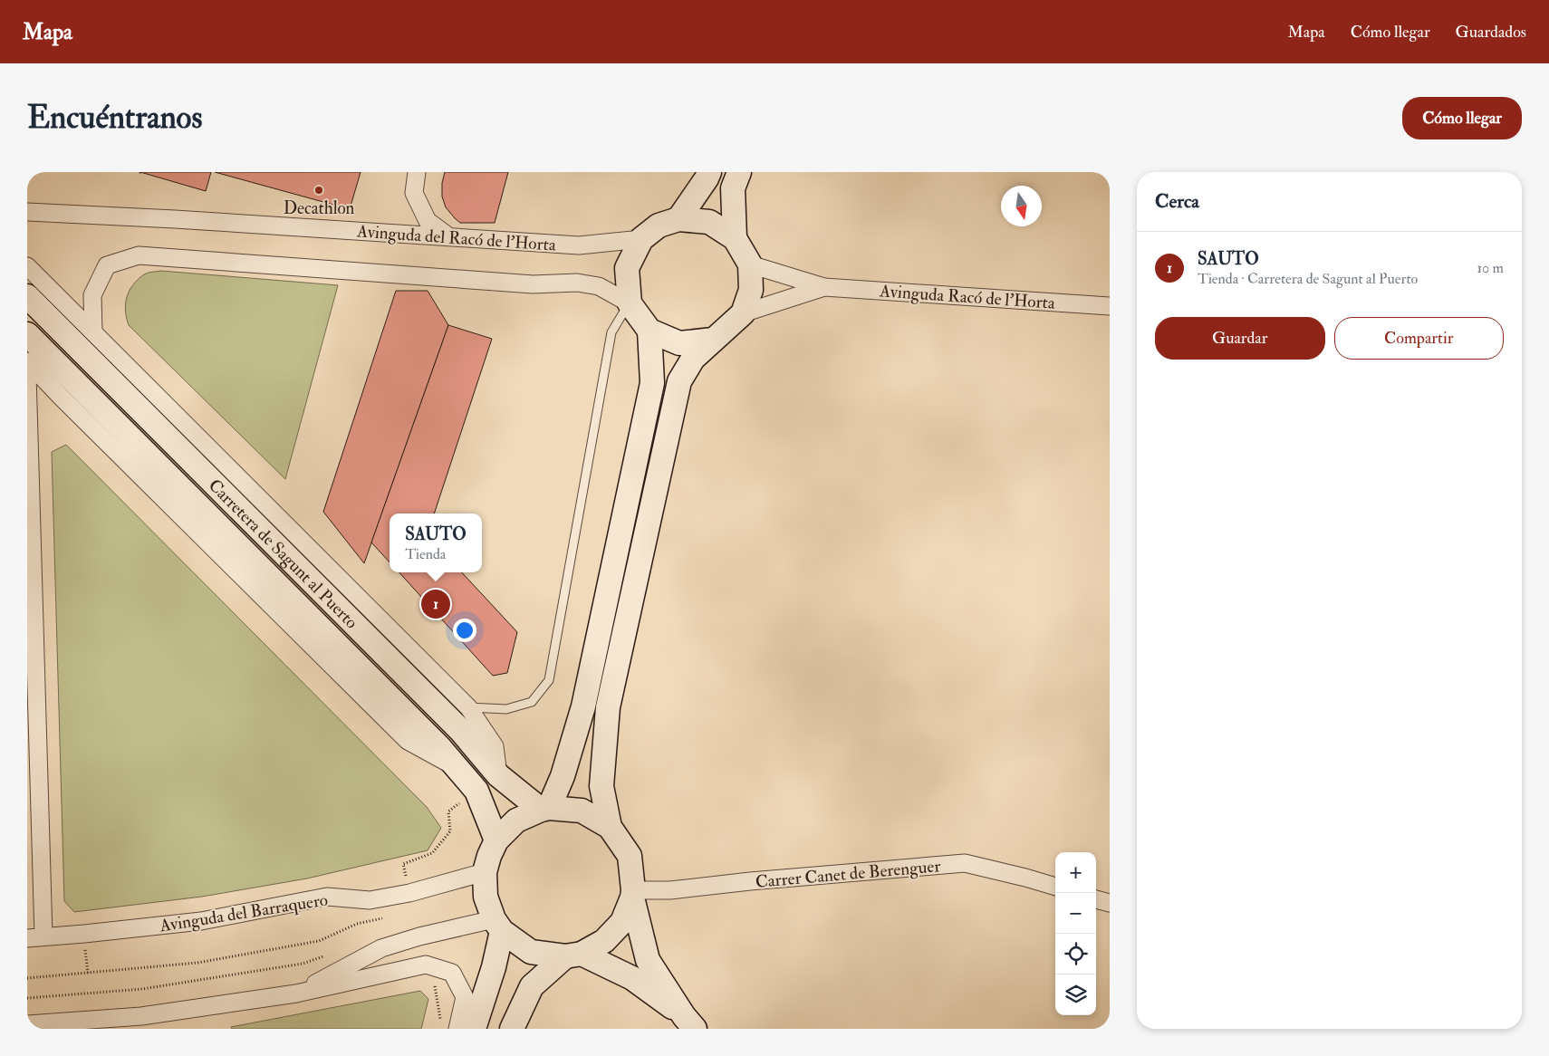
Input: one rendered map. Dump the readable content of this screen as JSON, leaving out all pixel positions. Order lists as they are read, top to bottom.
{
  "streets": {
    "street": [
      "Avinguda del Racó de l'Horta",
      "Avinguda Racó de l'Horta",
      "Carretera de Sagunt al Puerto",
      "Carrer Canet de Berenguer",
      "Avinguda del Barraquero"
    ]
  },
  "crossings": [
    ["Avinguda del Racó de l'Horta", "Avinguda Racó de l'Horta"],
    ["Carretera de Sagunt al Puerto", "Carrer Canet de Berenguer"],
    ["Carretera de Sagunt al Puerto", "Avinguda del Barraquero"],
    ["Carrer Canet de Berenguer", "Avinguda del Barraquero"]
  ],
  "places": ["Decathlon"],
  "north": "bottom",
  "page": {
    "header": "Mapa",
    "nav": ["Mapa", "Cómo llegar", "Guardados"],
    "buttons": [
      "Cómo llegar",
      ["Guardar", "Compartir"]
    ],
    "title": "Encuéntranos",
    "heading": "Cerca",
    "list": [
      {
        "mark": "1",
        "name": "SAUTO",
        "note": "Tienda · Carretera de Sagunt al Puerto",
        "value": "10 m"
      }
    ],
    "popup": ["SAUTO", "Tienda"],
    "pins": "1",
    "map_buttons": ["+", "−"]
  }
}
